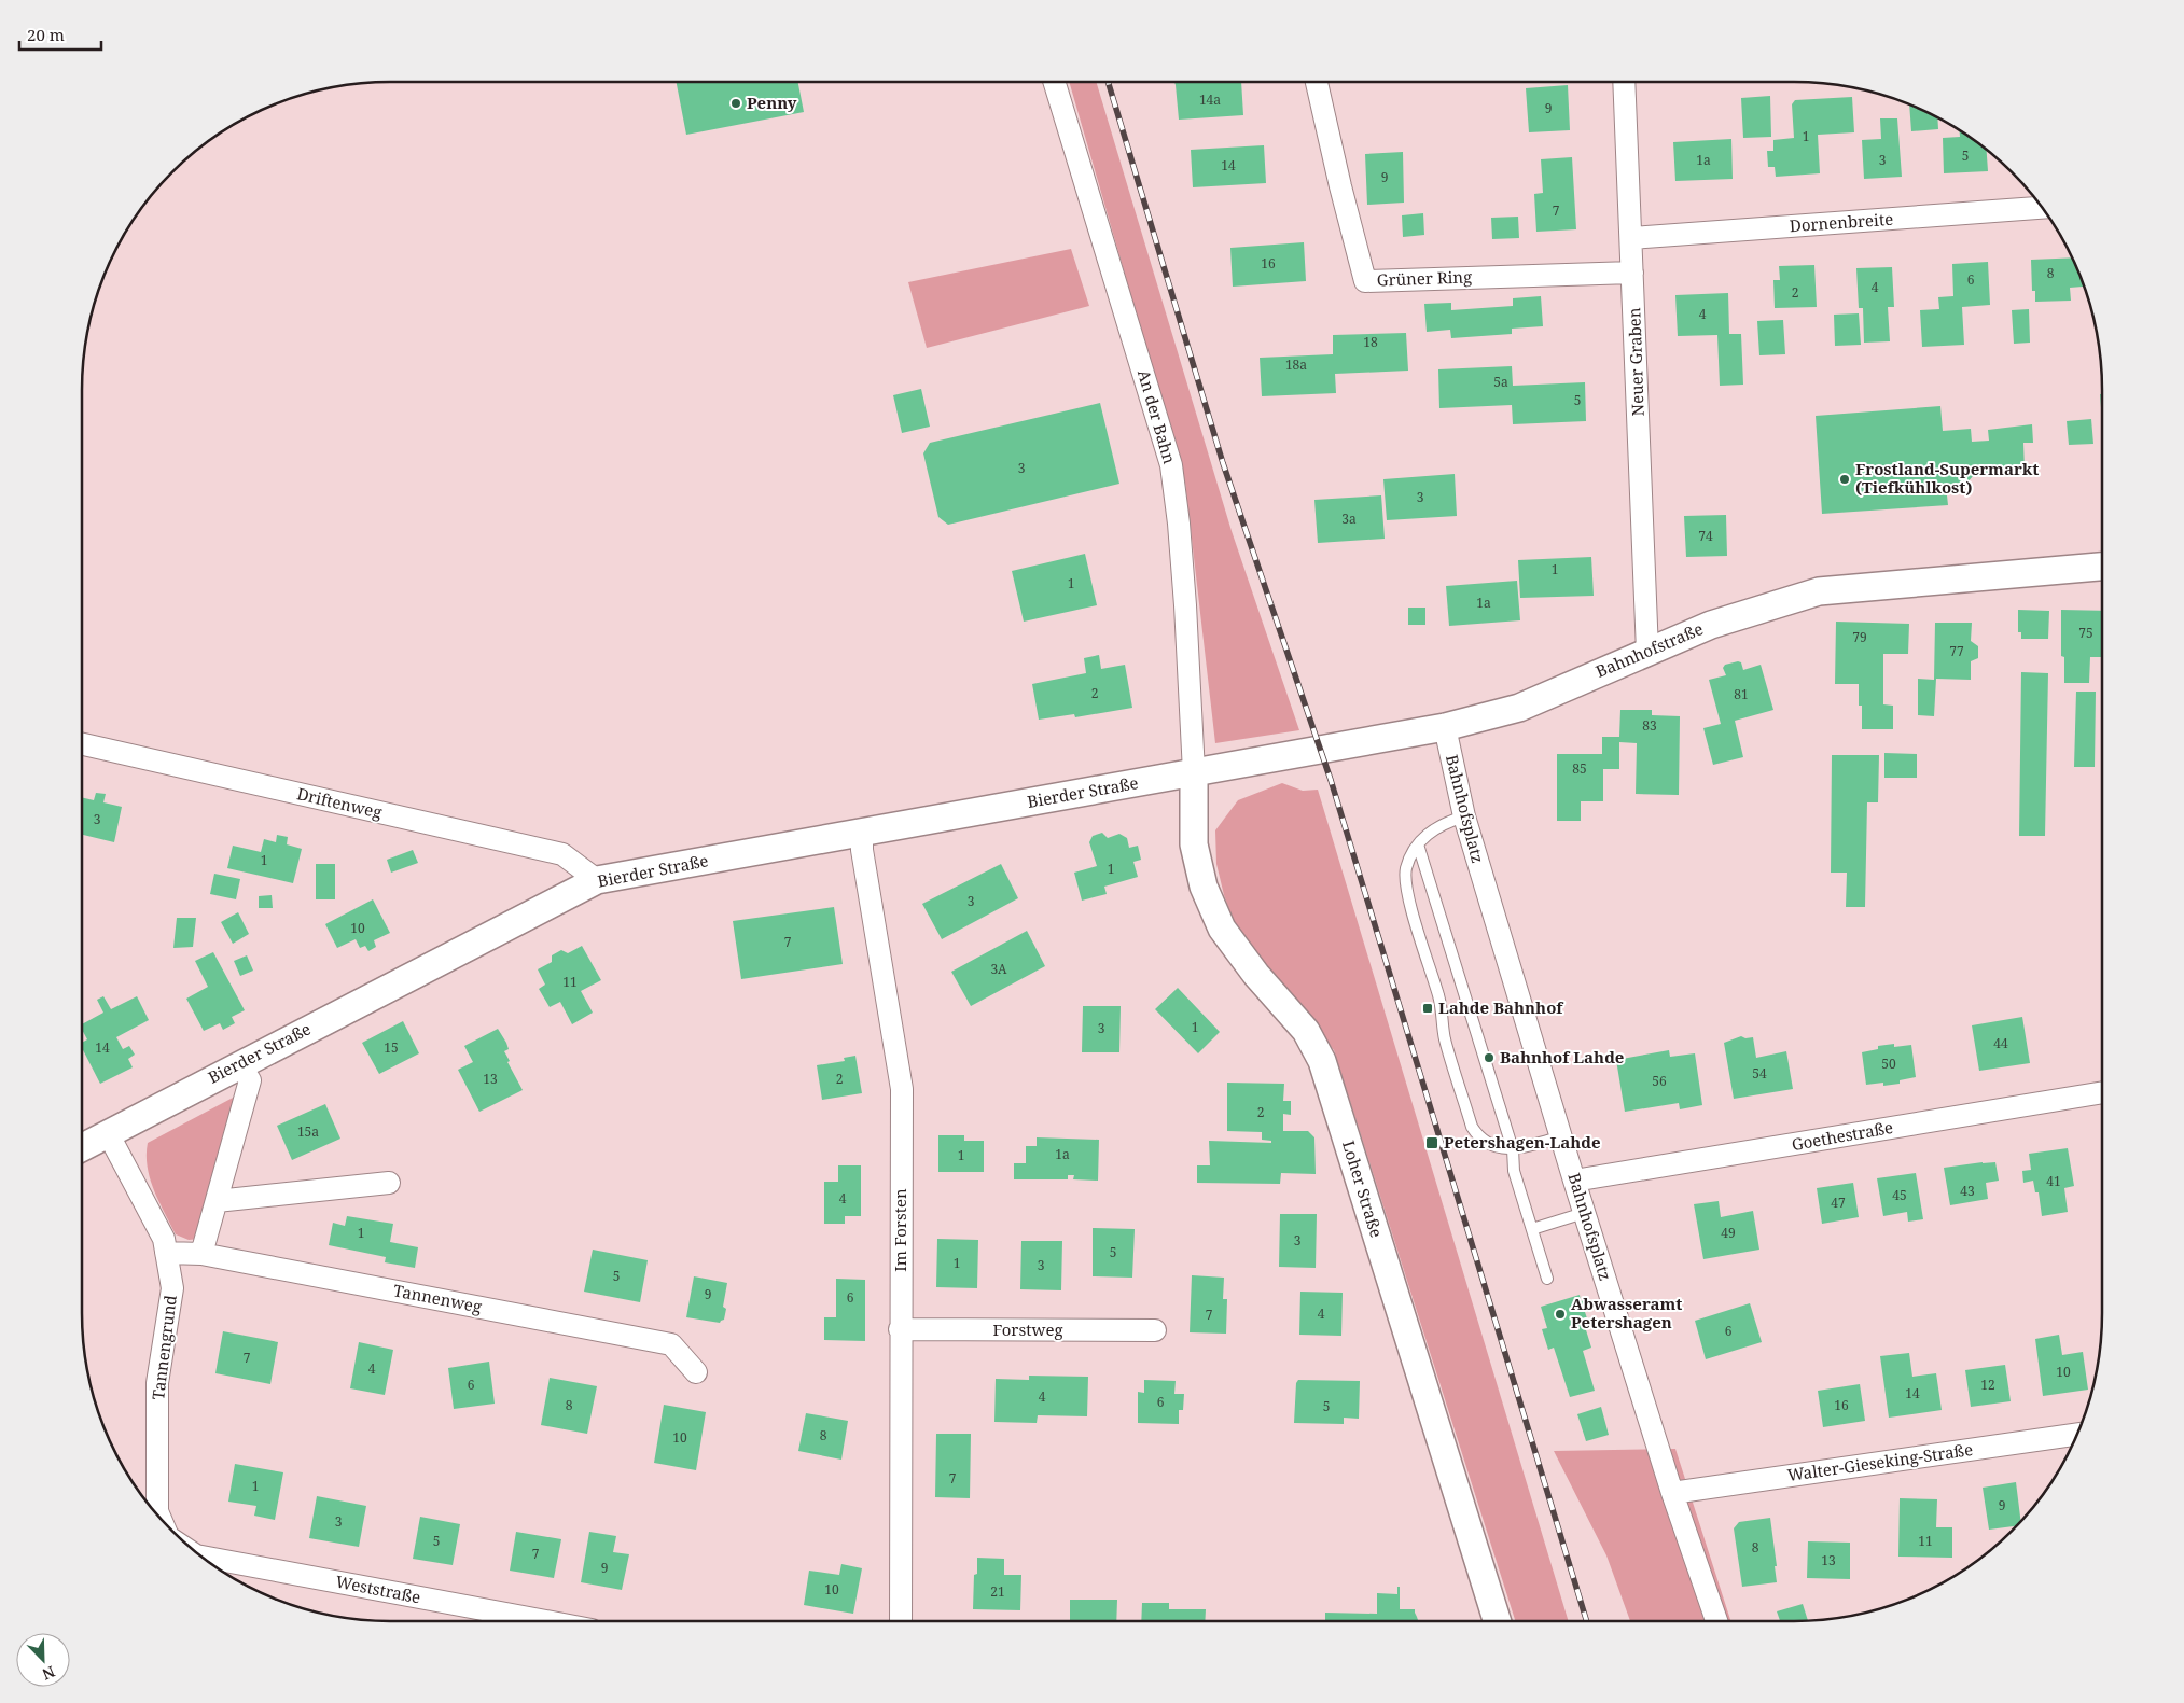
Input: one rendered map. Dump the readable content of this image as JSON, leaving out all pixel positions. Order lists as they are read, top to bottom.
{
  "streets": {
    "street": [
      "Dornenbreite",
      "Grüner Ring",
      "Neuer Graben",
      "An der Bahn",
      "Bahnhofstraße",
      "Bierder Straße",
      "Driftenweg",
      "Bahnhofsplatz",
      "Goethestraße",
      "Loher Straße",
      "Im Forsten",
      "Tannenweg",
      "Forstweg",
      "Tannengrund",
      "Walter-Gieseking-Straße",
      "Weststraße"
    ]
  },
  "crossings": [
    ["Dornenbreite", "Neuer Graben"],
    ["Grüner Ring", "Neuer Graben"],
    ["Neuer Graben", "Bahnhofstraße"],
    ["An der Bahn", "Bahnhofstraße"],
    ["An der Bahn", "Bierder Straße"],
    ["An der Bahn", "Loher Straße"],
    ["Bahnhofstraße", "Bierder Straße"],
    ["Bahnhofstraße", "Bahnhofsplatz"],
    ["Bahnhofstraße", "Loher Straße"],
    ["Bierder Straße", "Driftenweg"],
    ["Bierder Straße", "Loher Straße"],
    ["Bierder Straße", "Im Forsten"],
    ["Bierder Straße", "Tannengrund"],
    ["Bahnhofsplatz", "Goethestraße"],
    ["Bahnhofsplatz", "Walter-Gieseking-Straße"],
    ["Im Forsten", "Forstweg"],
    ["Tannenweg", "Tannengrund"]
  ],
  "places": {
    "other": [
      "Penny",
      "Frostland-Supermarkt (Tiefkühlkost)",
      "Bahnhof Lahde",
      "Abwasseramt Petershagen"
    ],
    "transit": ["Lahde Bahnhof", "Petershagen-Lahde"]
  },
  "house_numbers": [
    "14a",
    "9",
    "1",
    "5",
    "1a",
    "3",
    "14",
    "9",
    "7",
    "16",
    "8",
    "6",
    "4",
    "2",
    "4",
    "18",
    "18a",
    "5a",
    "5",
    "3",
    "3",
    "3a",
    "74",
    "1",
    "1",
    "1a",
    "75",
    "79",
    "77",
    "2",
    "81",
    "83",
    "85",
    "3",
    "1",
    "1",
    "3",
    "10",
    "7",
    "3A",
    "11",
    "1",
    "3",
    "44",
    "14",
    "15",
    "50",
    "54",
    "13",
    "2",
    "56",
    "2",
    "15a",
    "1a",
    "1",
    "41",
    "43",
    "45",
    "4",
    "47",
    "1",
    "49",
    "3",
    "5",
    "1",
    "3",
    "5",
    "9",
    "6",
    "4",
    "7",
    "6",
    "7",
    "4",
    "10",
    "6",
    "12",
    "14",
    "4",
    "6",
    "8",
    "16",
    "5",
    "8",
    "10",
    "7",
    "1",
    "9",
    "3",
    "5",
    "11",
    "8",
    "7",
    "13",
    "9",
    "10",
    "21"
  ],
  "scale_bar": "20 m",
  "north": "bottom right"
}
